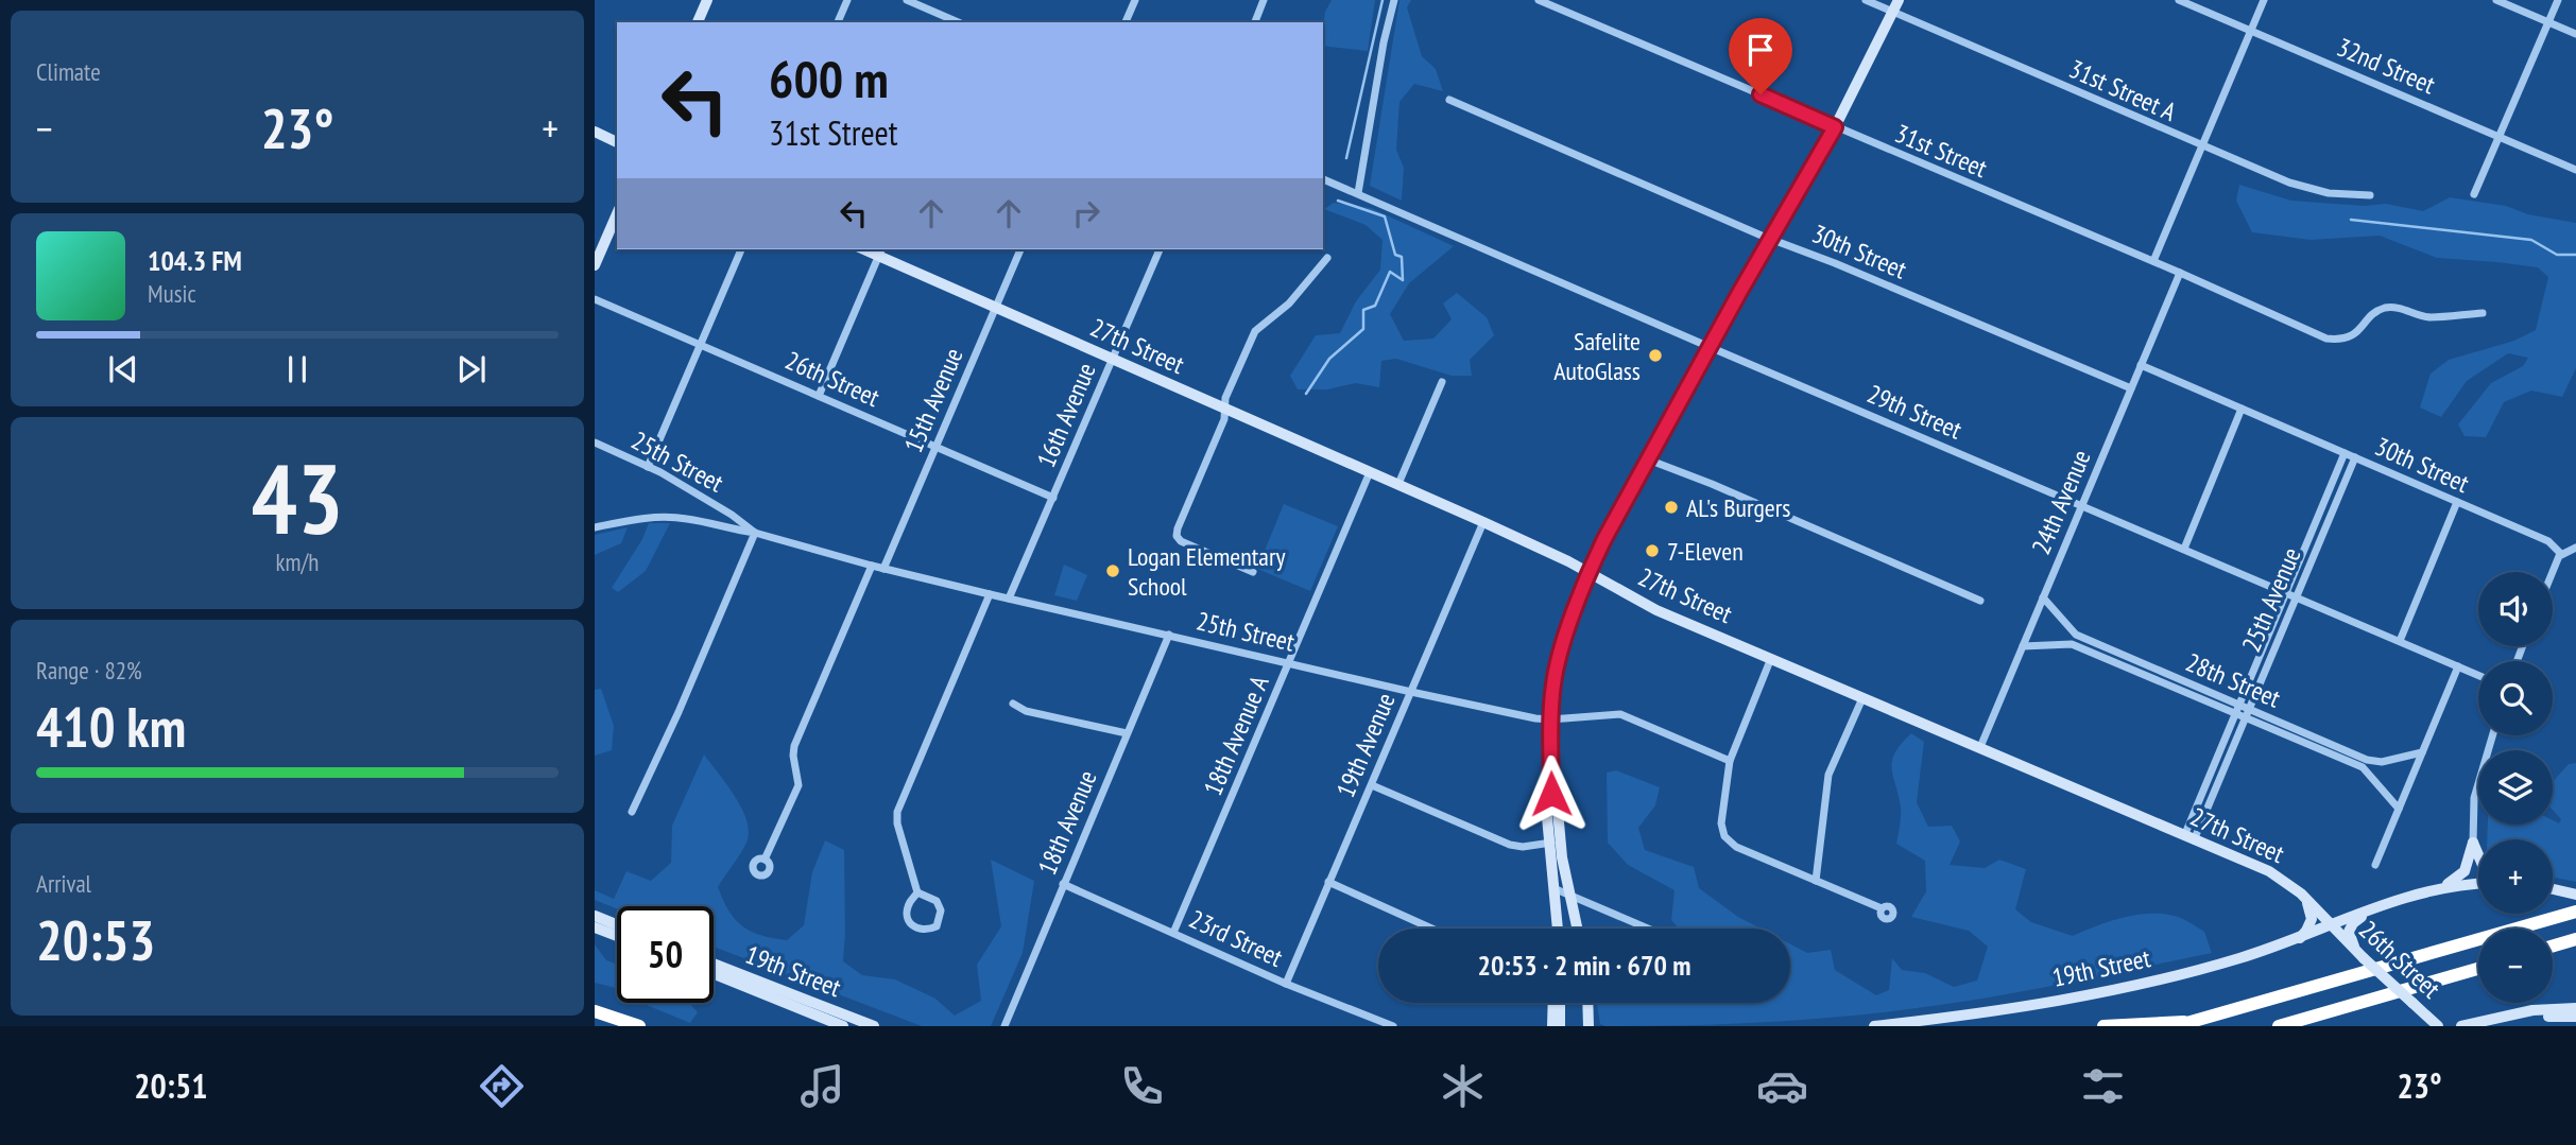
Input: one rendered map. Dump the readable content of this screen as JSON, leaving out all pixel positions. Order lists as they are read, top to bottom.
{
  "streets": {
    "main road": ["27th Street", "26th Street", "19th Street"],
    "street": [
      "32nd Street",
      "31st Street A",
      "31st Street",
      "30th Street",
      "15th Avenue",
      "29th Street",
      "16th Avenue",
      "25th Street",
      "24th Avenue",
      "25th Avenue",
      "28th Street",
      "18th Avenue A",
      "19th Avenue",
      "18th Avenue",
      "23rd Street"
    ]
  },
  "crossings": [
    ["31st Street", "24th Avenue"],
    ["30th Street", "24th Avenue"],
    ["30th Street", "25th Avenue"],
    ["27th Street", "26th Street"],
    ["27th Street", "15th Avenue"],
    ["27th Street", "16th Avenue"],
    ["27th Street", "24th Avenue"],
    ["27th Street", "25th Avenue"],
    ["27th Street", "18th Avenue A"],
    ["27th Street", "19th Avenue"],
    ["27th Street", "19th Street"],
    ["26th Street", "15th Avenue"],
    ["26th Street", "16th Avenue"],
    ["26th Street", "19th Street"],
    ["15th Avenue", "25th Street"],
    ["29th Street", "24th Avenue"],
    ["29th Street", "25th Avenue"],
    ["16th Avenue", "25th Street"],
    ["25th Street", "18th Avenue A"],
    ["25th Street", "19th Avenue"],
    ["25th Street", "18th Avenue"],
    ["24th Avenue", "28th Street"],
    ["25th Avenue", "28th Street"],
    ["18th Avenue A", "23rd Street"],
    ["19th Avenue", "23rd Street"],
    ["18th Avenue", "23rd Street"]
  ],
  "places": [
    "Safelite AutoGlass",
    "AL's Burgers",
    "7-Eleven",
    "Logan Elementary School"
  ],
  "page": {
    "tile": [
      "Climate",
      ["43", "km/h"],
      ["Range · 82%", "410 km"],
      ["Arrival", "20:53"]
    ],
    "turn": ["600 m", "31st Street"],
    "heat": ["−", "23°", "+"],
    "song": ["104.3 FM", "Music"],
    "map_buttons": ["+", "−"],
    "limit": "50",
    "trip": "20:53 · 2 min · 670 m",
    "tabs": ["20:51", "23°"]
  }
}
